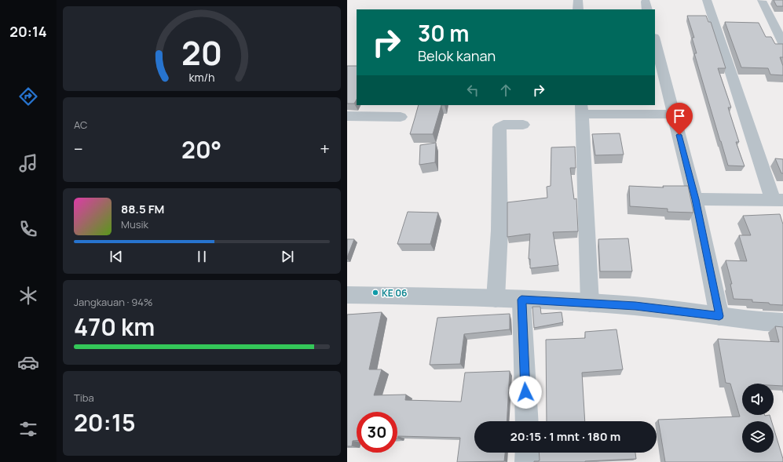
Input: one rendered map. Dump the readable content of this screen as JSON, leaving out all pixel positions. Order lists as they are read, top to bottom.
{
  "places": ["KE 06"],
  "page": {
    "tabs": "20:14",
    "turn": ["30 m", "Belok kanan"],
    "tile": [
      "AC",
      ["Jangkauan · 94%", "470 km"],
      ["Tiba", "20:15"]
    ],
    "heat": ["−", "20°", "+"],
    "song": ["88.5 FM", "Musik"],
    "limit": "30",
    "trip": "20:15 · 1 mnt · 180 m",
    "gauge": ["20", "km/h"]
  }
}
